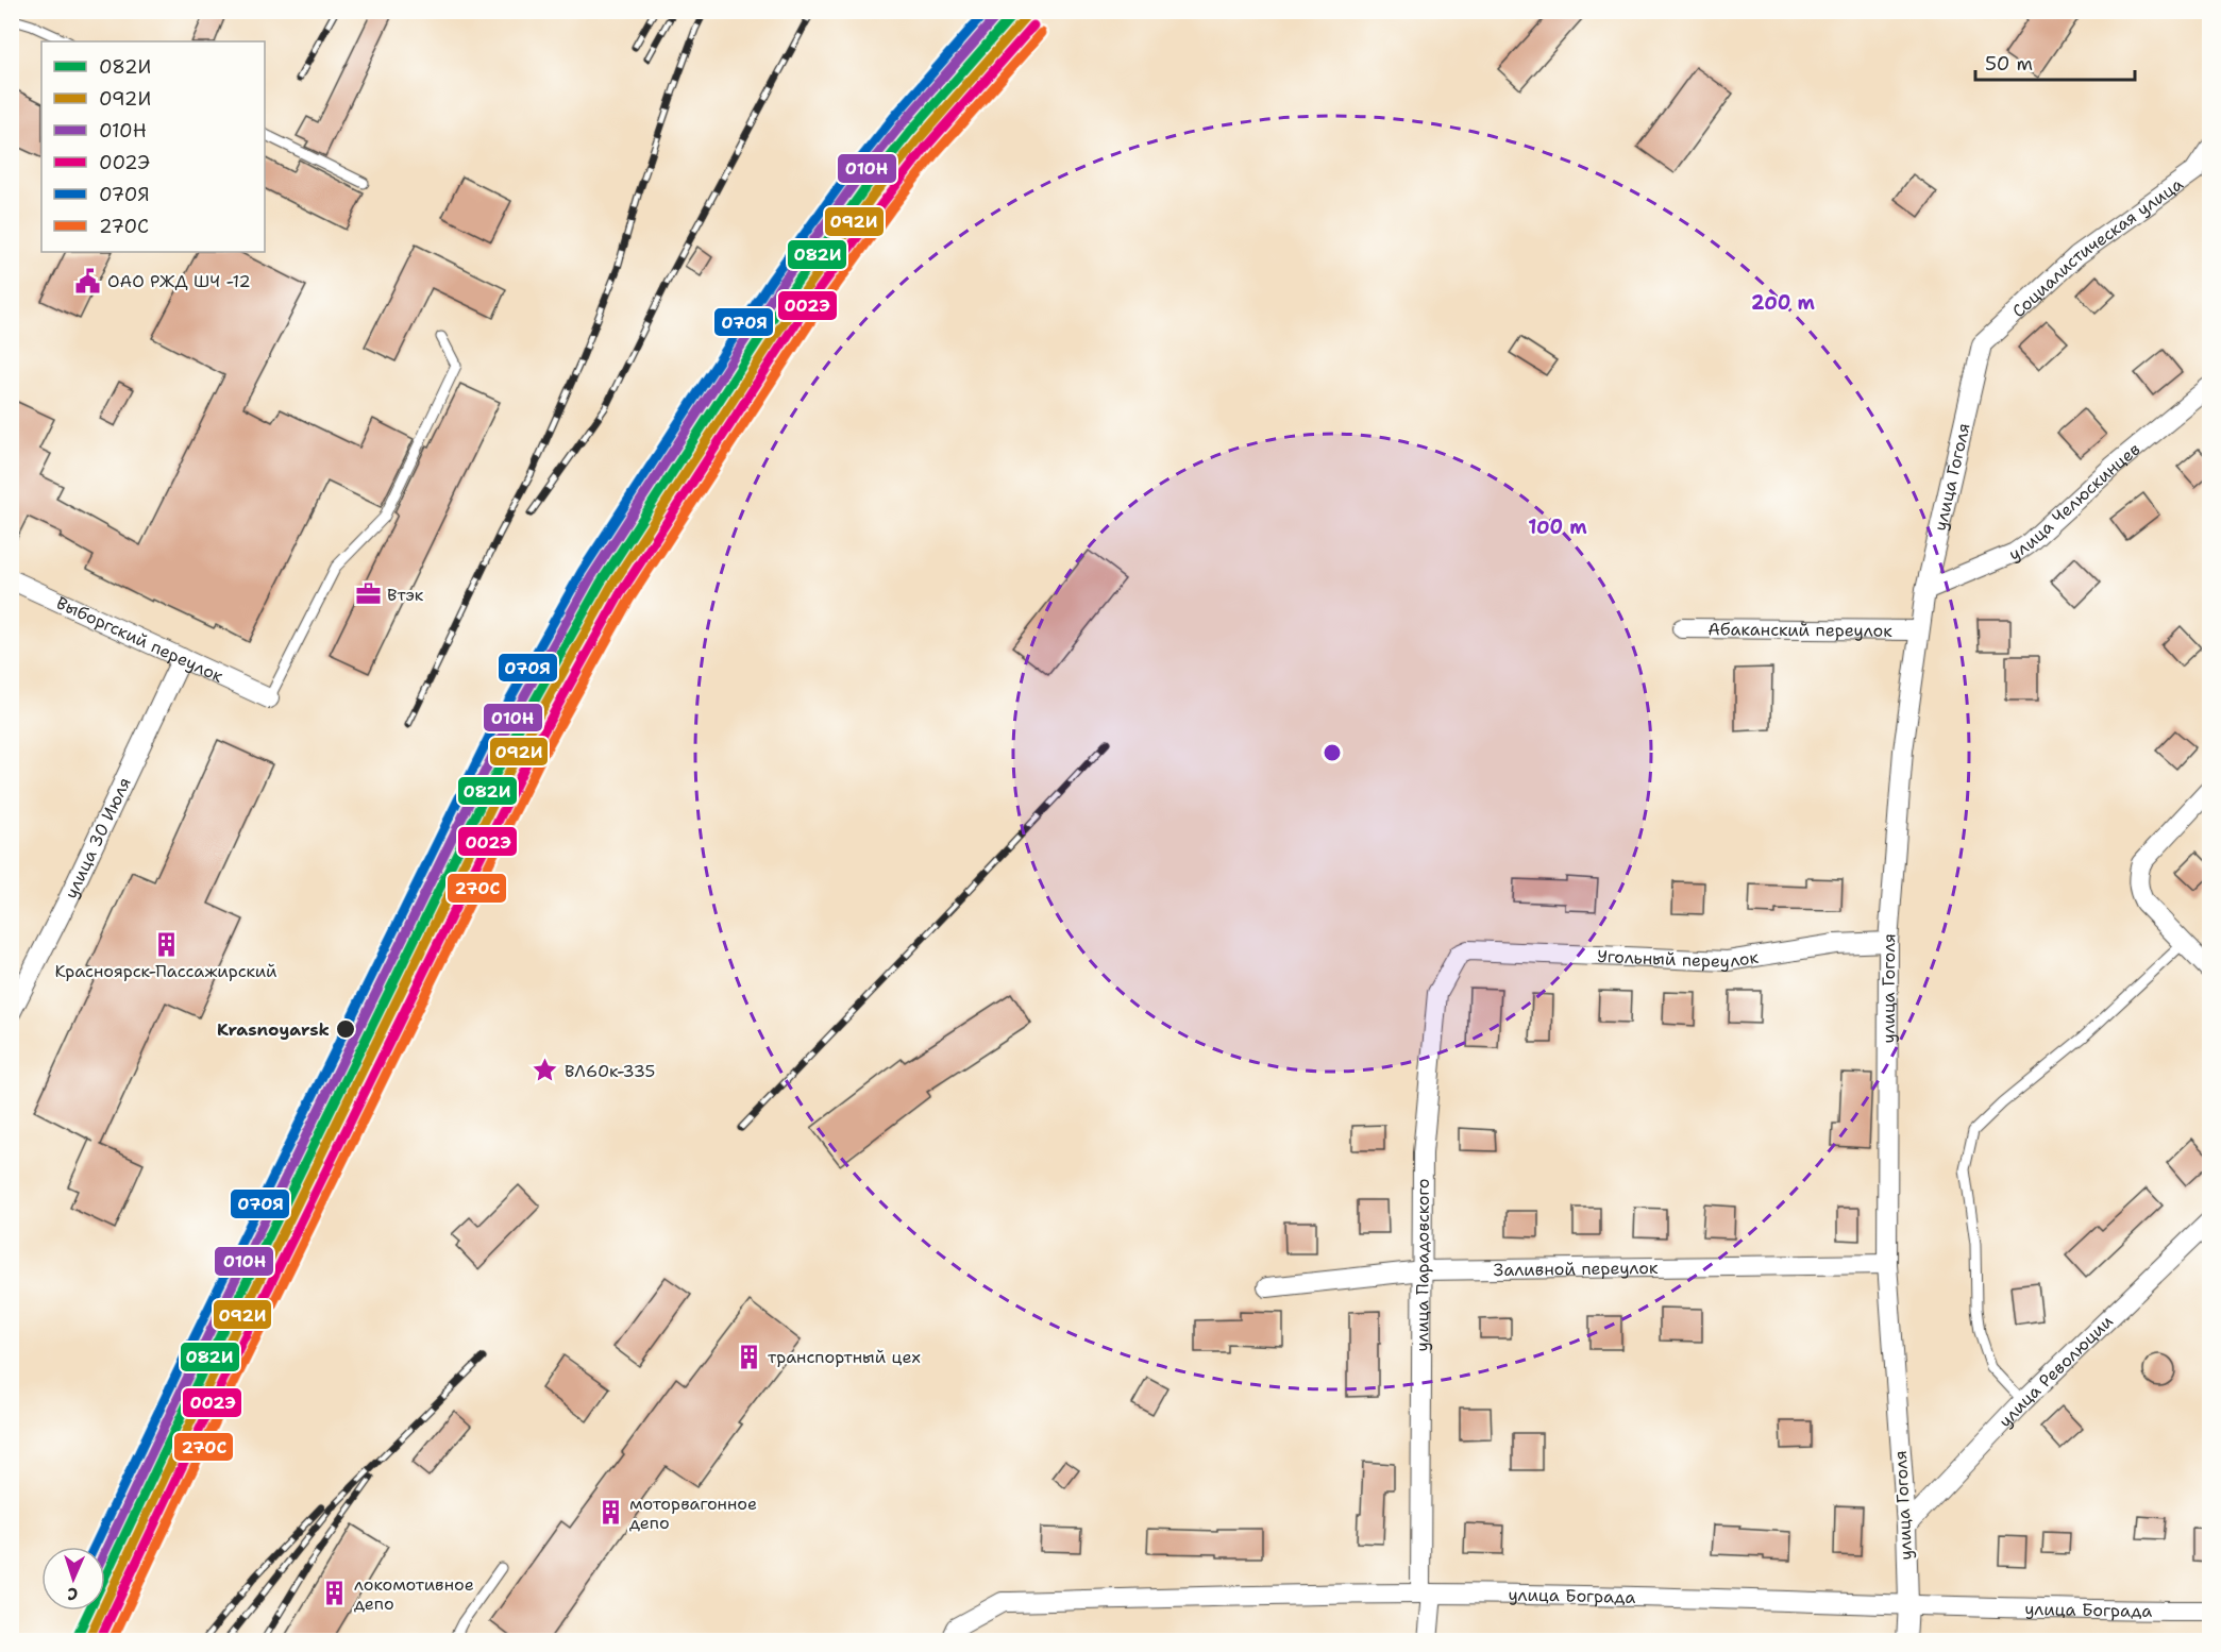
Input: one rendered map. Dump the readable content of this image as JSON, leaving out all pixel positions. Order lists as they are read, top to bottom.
{
  "streets": {
    "street": [
      "Социалистическая улица",
      "улица Гоголя",
      "улица Челюскинцев",
      "Абаканский переулок",
      "Выборгский переулок",
      "улица 30 Июля",
      "Угольный переулок",
      "улица Парадовского",
      "Заливной переулок",
      "улица Революции",
      "улица Бограда"
    ]
  },
  "crossings": [
    ["Социалистическая улица", "улица Гоголя"],
    ["улица Гоголя", "улица Челюскинцев"],
    ["улица Гоголя", "Абаканский переулок"],
    ["улица Гоголя", "Угольный переулок"],
    ["улица Гоголя", "Заливной переулок"],
    ["улица Гоголя", "улица Революции"],
    ["улица Гоголя", "улица Бограда"],
    ["Выборгский переулок", "улица 30 Июля"],
    ["Угольный переулок", "улица Парадовского"],
    ["улица Парадовского", "Заливной переулок"],
    ["улица Парадовского", "улица Бограда"]
  ],
  "places": {
    "public building": ["ОАО РЖД ШЧ -12"],
    "office": ["Втэк"],
    "building": [
      "Красноярск-Пассажирский",
      "транспортный цех",
      "моторвагонное депо",
      "локомотивное депо"
    ],
    "other": ["Krasnoyarsk"],
    "place": ["ВЛ60к-335"]
  },
  "lines": [
    "transit line 082И",
    "transit line 010Н",
    "transit line 070Я",
    "transit line 092И",
    "transit line 002Э",
    "transit line 270С"
  ],
  "legend": [
    "082И",
    "092И",
    "010Н",
    "002Э",
    "070Я",
    "270С"
  ],
  "scale_bar": "50 m",
  "north": "bottom",
  "rings": ["200 m", "100 m"]
}
